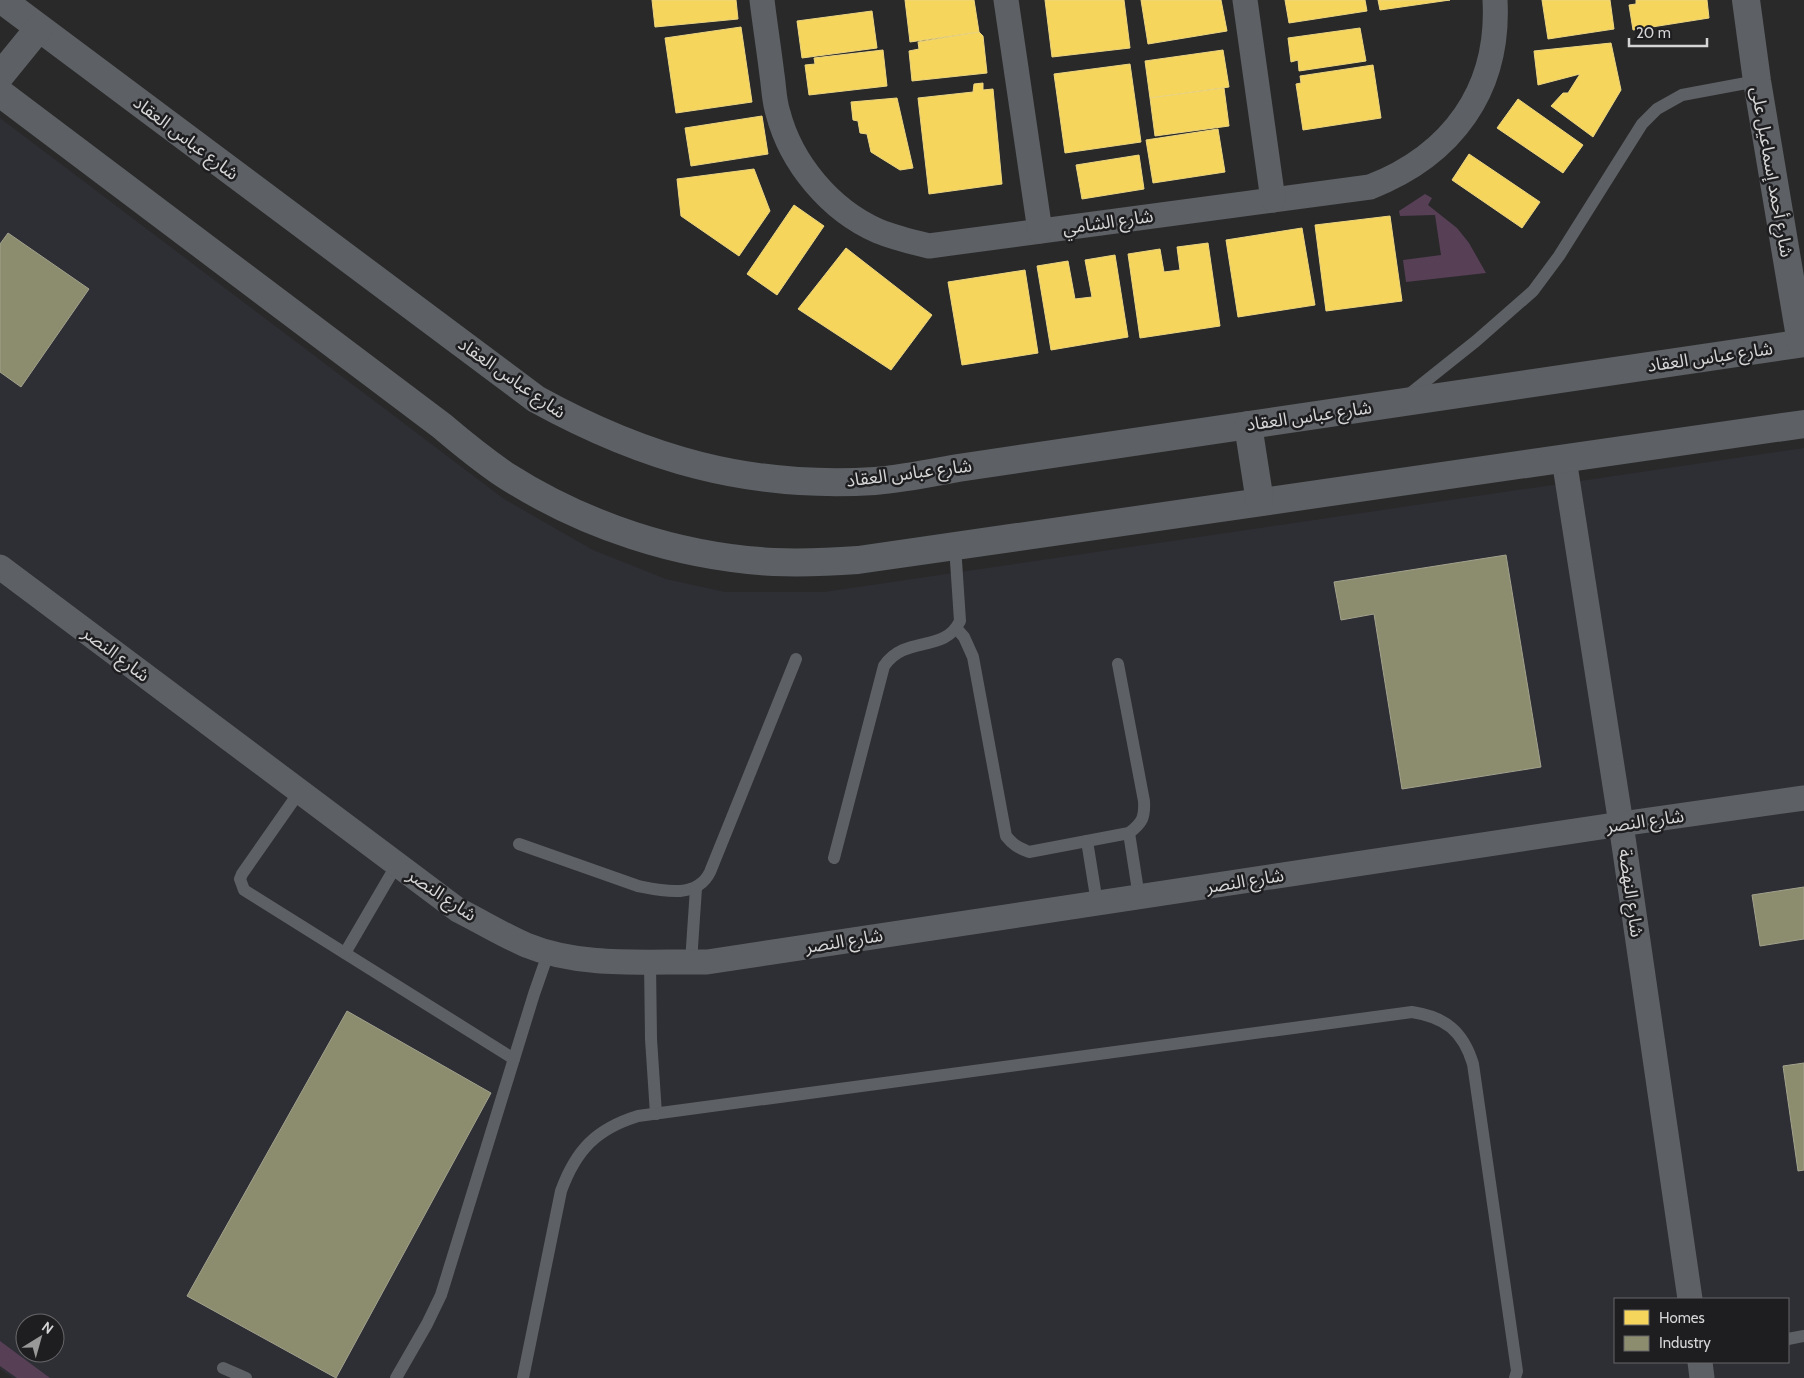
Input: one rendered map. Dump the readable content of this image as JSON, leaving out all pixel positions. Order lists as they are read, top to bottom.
{
  "streets": {
    "street": [
      "شارع عباس العقاد",
      "شارع أحمد إسماعيل على",
      "شارع الشامي",
      "شارع النصر",
      "شارع النهضة"
    ]
  },
  "crossings": [
    ["شارع عباس العقاد", "شارع أحمد إسماعيل على"],
    ["شارع النصر", "شارع النهضة"]
  ],
  "legend": ["Homes", "Industry"],
  "scale_bar": "20 m",
  "north": "top right"
}
